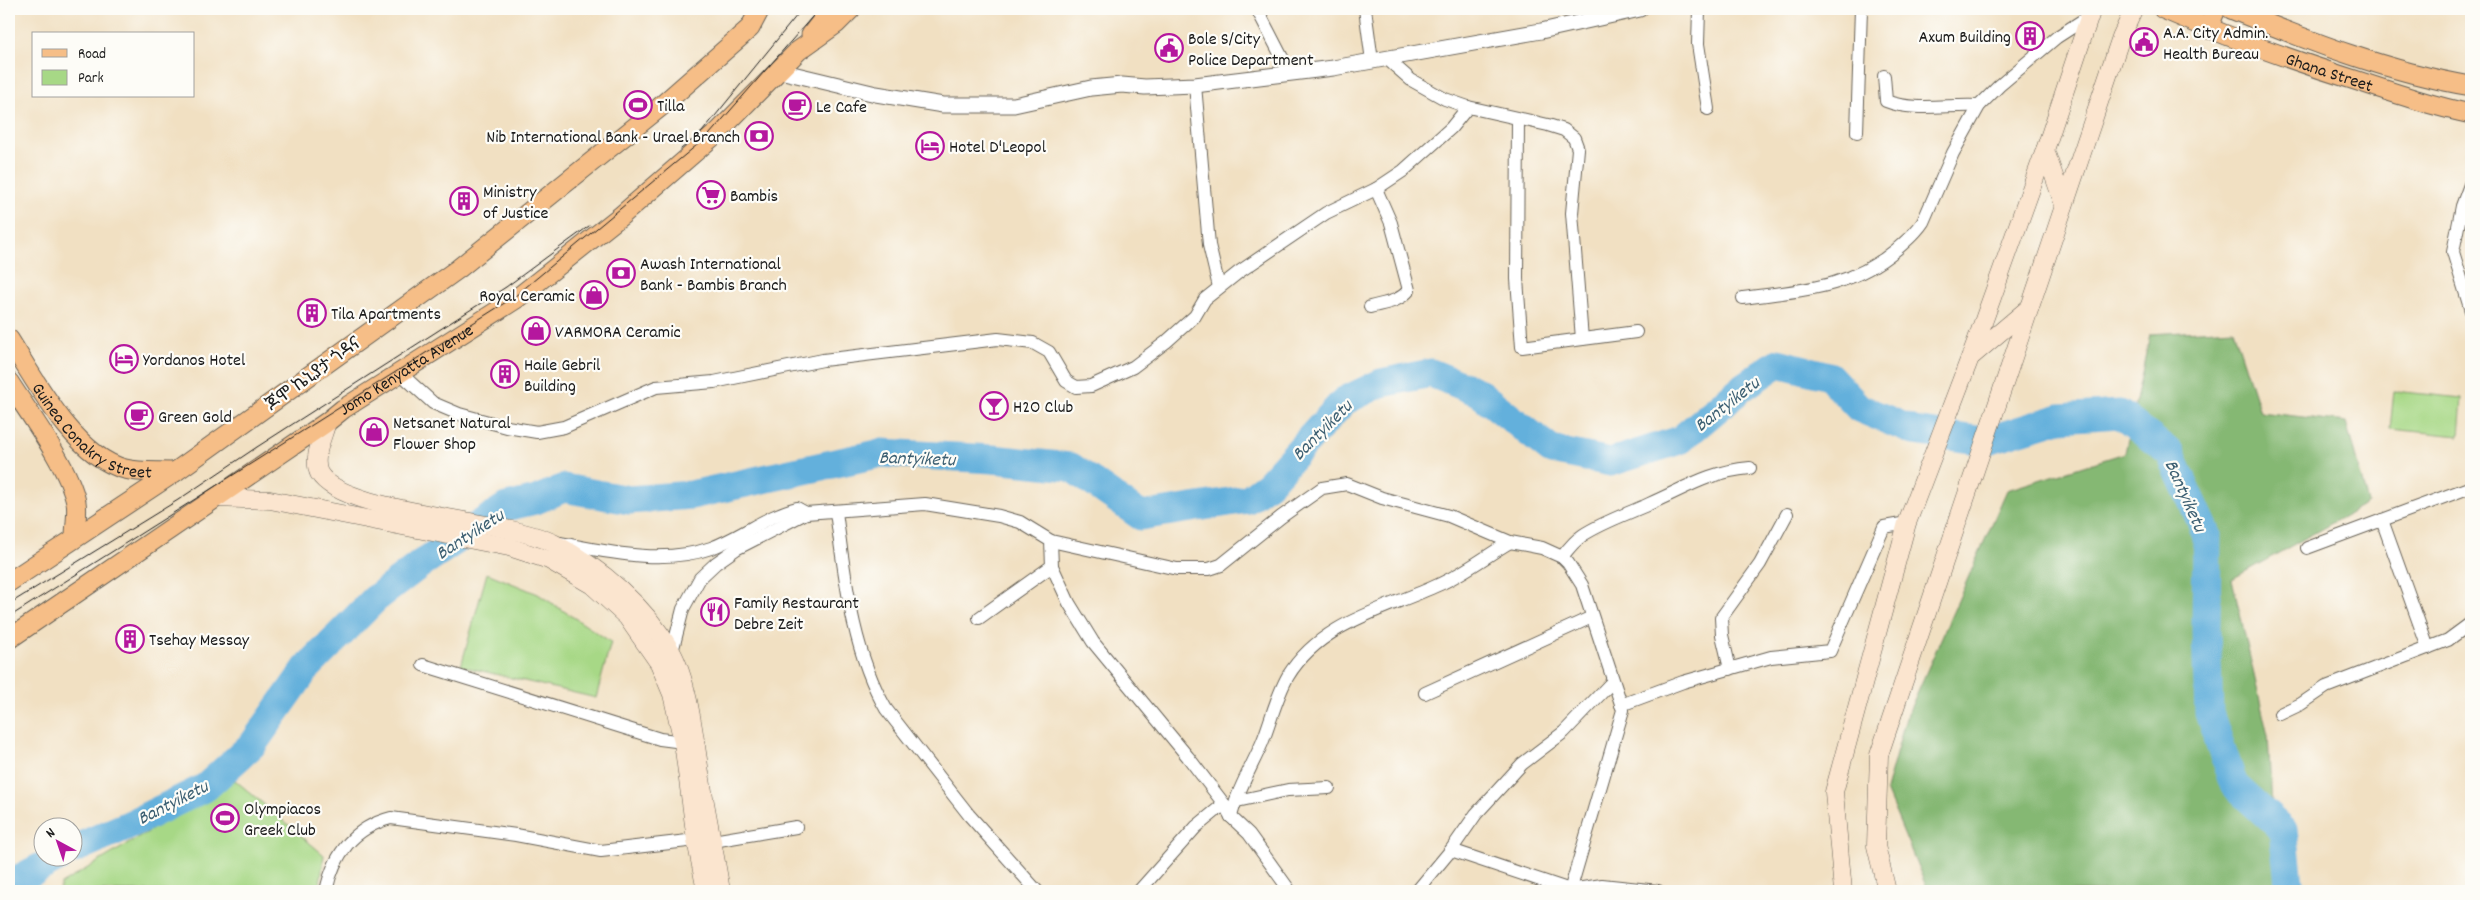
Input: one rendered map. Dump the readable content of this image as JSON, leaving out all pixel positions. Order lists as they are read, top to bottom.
{
  "streets": {
    "main road": [
      "Ghana Street",
      "Jomo Kenyatta Avenue",
      "ጆሞ ኬኒያታ ጎዳና",
      "Guinea Conakry Street"
    ]
  },
  "crossings": [
    ["ጆሞ ኬኒያታ ጎዳና", "Guinea Conakry Street"]
  ],
  "water": ["Bantyiketu"],
  "places": {
    "building": [
      "Axum Building",
      "Ministry of Justice",
      "Tila Apartments",
      "Haile Gebril Building",
      "Tsehay Messay"
    ],
    "public building": ["A.A. City Admin. Health Bureau", "Bole S/City Police Department"],
    "sports": ["Tilla", "Olympiacos Greek Club"],
    "cafe": ["Le Cafe", "Green Gold"],
    "bank": ["Nib International Bank - Urael Branch", "Awash International Bank - Bambis Branch"],
    "hotel": ["Hotel D'Leopol", "Yordanos Hotel"],
    "supermarket": ["Bambis"],
    "shop": ["Royal Ceramic", "VARMORA Ceramic", "Netsanet Natural Flower Shop"],
    "bar": ["H2O Club"],
    "restaurant": ["Family Restaurant Debre Zeit"]
  },
  "legend": ["Road", "Park"],
  "north": "top left"
}
